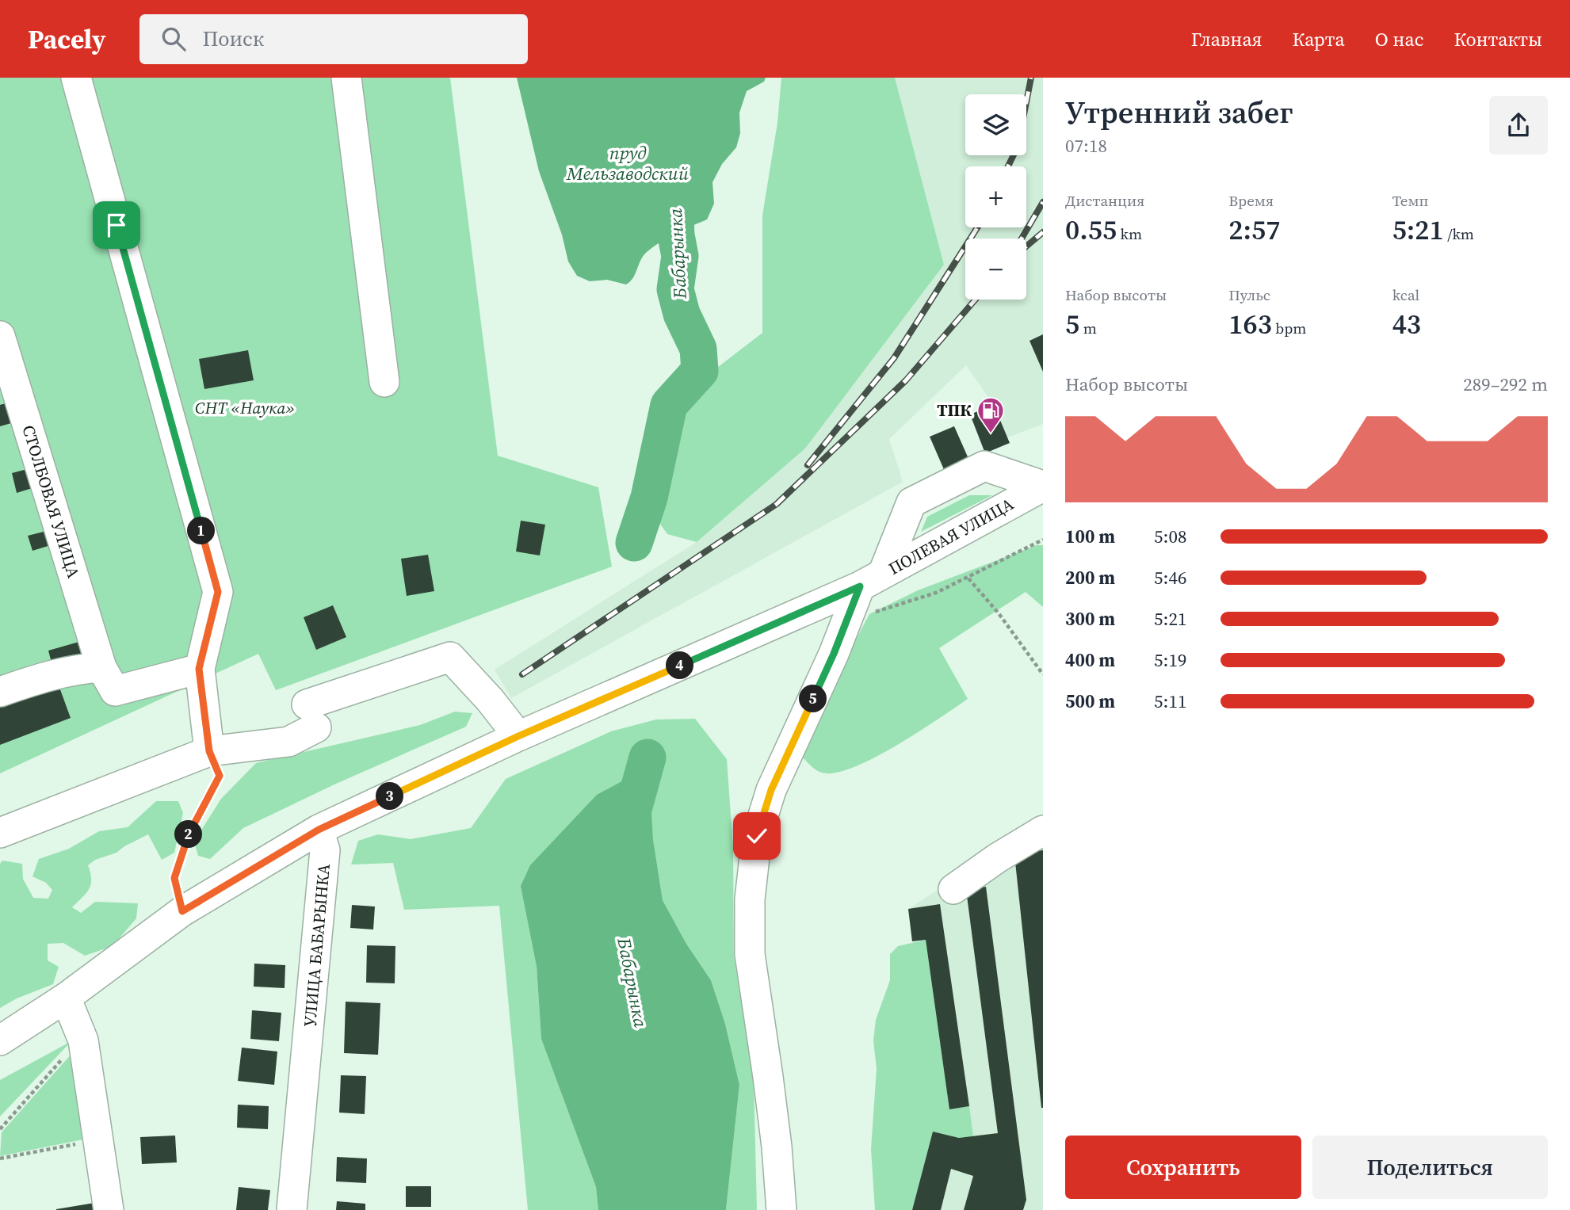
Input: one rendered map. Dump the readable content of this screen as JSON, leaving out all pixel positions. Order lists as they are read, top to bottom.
{
  "streets": {
    "street": ["СТОЛБОВАЯ УЛИЦА", "ПОЛЕВАЯ УЛИЦА", "УЛИЦА БАБАРЫНКА"]
  },
  "crossings": [
    ["ПОЛЕВАЯ УЛИЦА", "УЛИЦА БАБАРЫНКА"]
  ],
  "water": ["пруд Мельзаводский", "Бабарынка"],
  "parks": ["СНТ «Наука»"],
  "places": {
    "fuel station": ["ТПК"]
  },
  "page": {
    "header": "Pacely",
    "search": "Поиск",
    "nav": [
      "Главная",
      "Карта",
      "О нас",
      "Контакты"
    ],
    "heading": ["Утренний забег", "07:18"],
    "map_buttons": ["+", "−"],
    "stats": [
      ["Дистанция", "0.55 km"],
      ["Время", "2:57"],
      ["Темп", "5:21 /km"],
      ["Набор высоты", "5 m"],
      ["Пульс", "163 bpm"],
      ["kcal", "43"]
    ],
    "chart": ["Набор высоты", "289–292 m"],
    "list": [
      {
        "name": "100 m",
        "note": "5:08"
      },
      {
        "name": "200 m",
        "note": "5:46"
      },
      {
        "name": "300 m",
        "note": "5:21"
      },
      {
        "name": "400 m",
        "note": "5:19"
      },
      {
        "name": "500 m",
        "note": "5:11"
      }
    ],
    "pins": [
      "1",
      "4",
      "5",
      "3",
      "2"
    ],
    "buttons": ["Сохранить", "Поделиться"]
  }
}
